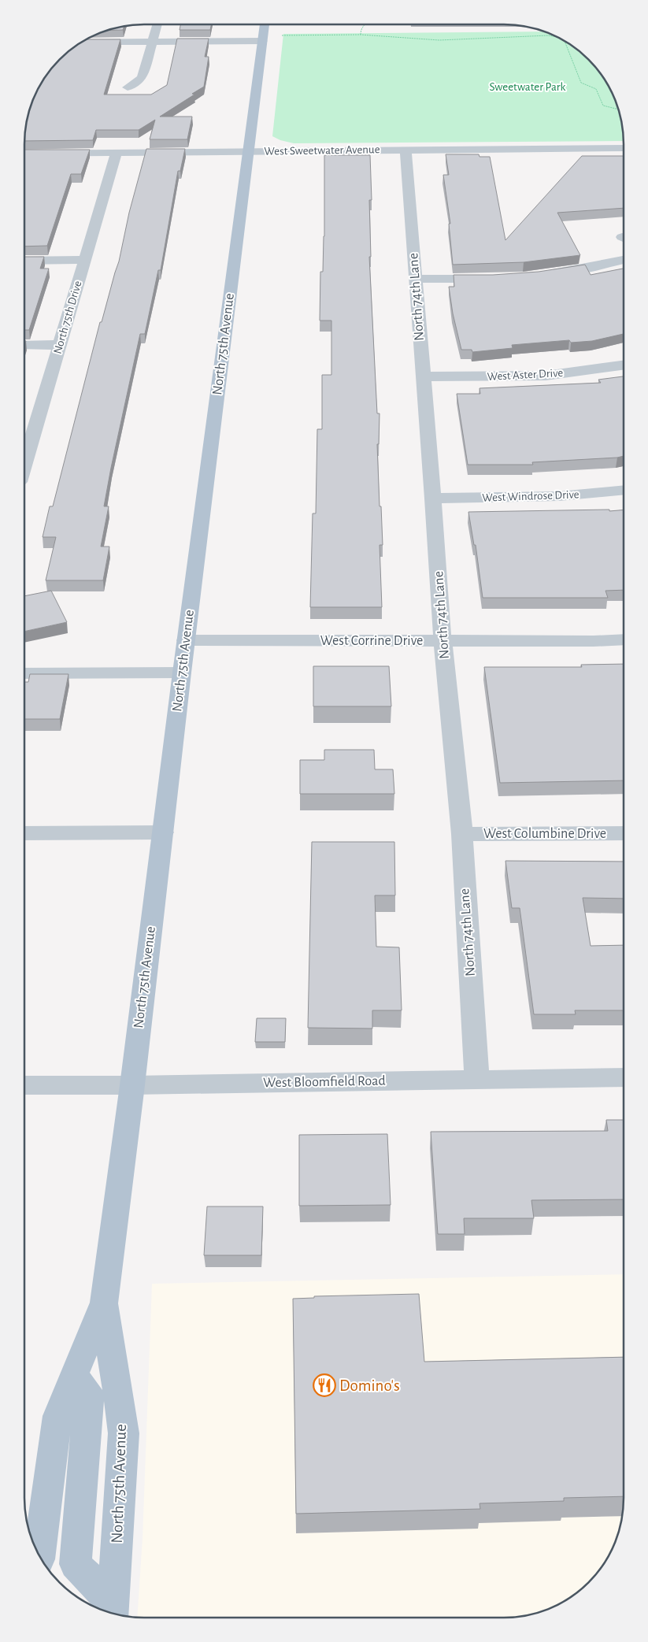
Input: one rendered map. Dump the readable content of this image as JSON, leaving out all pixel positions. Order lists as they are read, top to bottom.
{
  "streets": {
    "main road": ["North 75th Avenue"],
    "street": [
      "West Sweetwater Avenue",
      "North 74th Lane",
      "North 75th Drive",
      "West Aster Drive",
      "West Windrose Drive",
      "West Corrine Drive",
      "West Columbine Drive",
      "West Bloomfield Road"
    ]
  },
  "crossings": [
    ["West Sweetwater Avenue", "North 74th Lane"],
    ["West Sweetwater Avenue", "North 75th Drive"],
    ["West Sweetwater Avenue", "North 75th Avenue"],
    ["North 74th Lane", "West Aster Drive"],
    ["North 74th Lane", "West Windrose Drive"],
    ["North 74th Lane", "West Corrine Drive"],
    ["North 74th Lane", "West Columbine Drive"],
    ["North 74th Lane", "West Bloomfield Road"],
    ["North 75th Avenue", "West Corrine Drive"],
    ["North 75th Avenue", "West Bloomfield Road"]
  ],
  "parks": ["Sweetwater Park"],
  "places": {
    "restaurant": ["Domino's"]
  }
}
